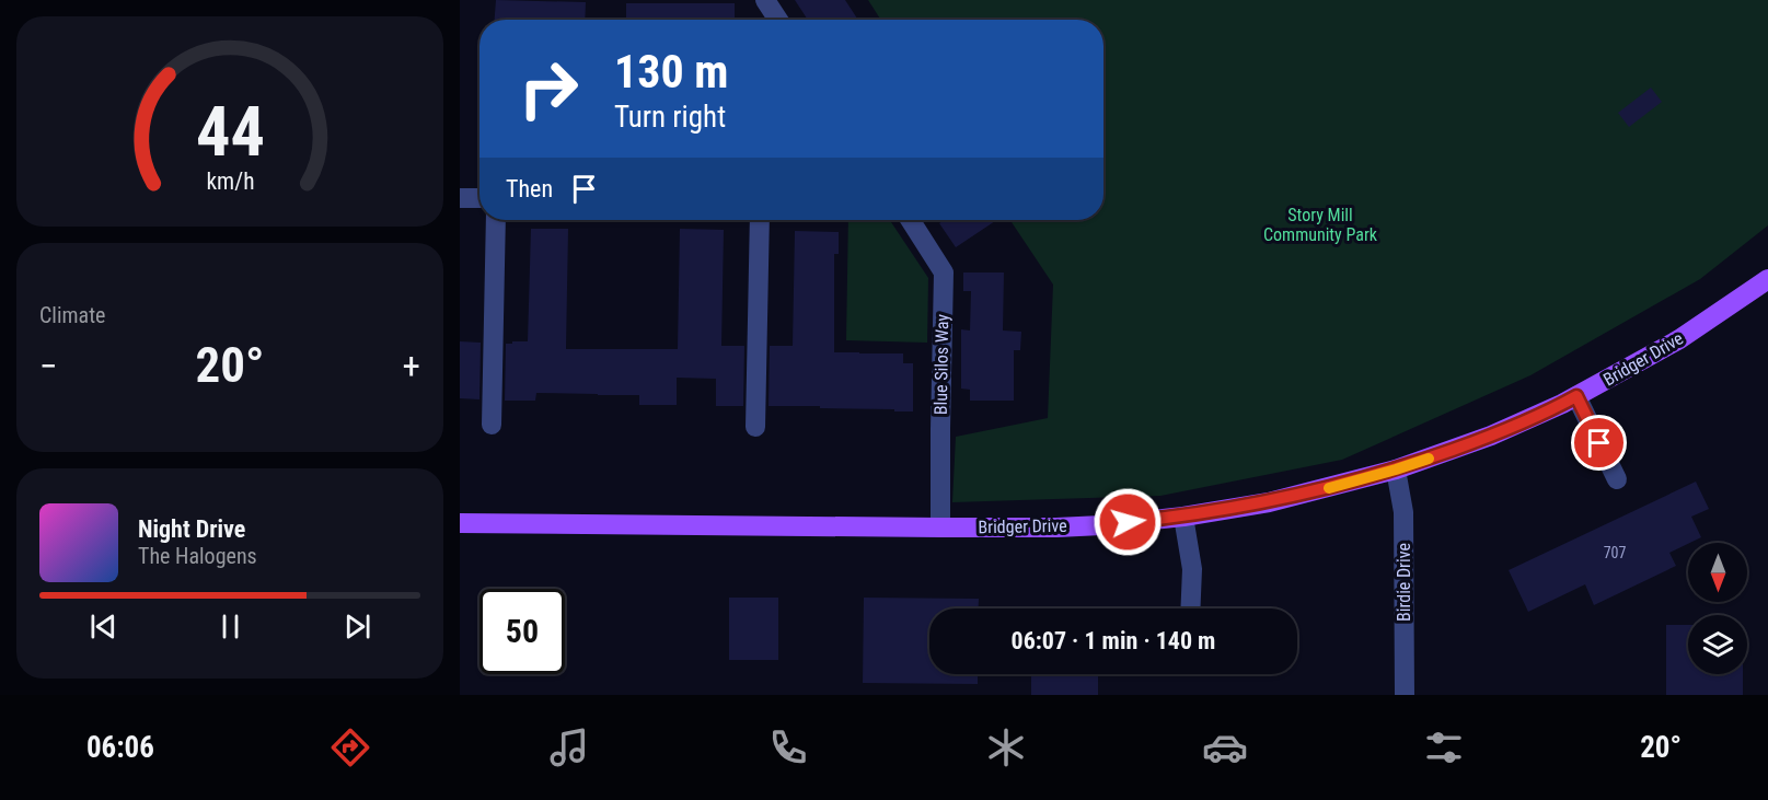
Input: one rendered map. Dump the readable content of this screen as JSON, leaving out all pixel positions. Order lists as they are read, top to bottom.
{
  "streets": {
    "main road": ["Bridger Drive"],
    "street": ["Blue Silos Way", "Birdie Drive"]
  },
  "crossings": [
    ["Bridger Drive", "Blue Silos Way"],
    ["Bridger Drive", "Birdie Drive"]
  ],
  "parks": ["Story Mill Community Park"],
  "house_numbers": ["707"],
  "north": "bottom",
  "page": {
    "turn": ["130 m", "Turn right"],
    "then": "Then",
    "tile": "Climate",
    "heat": ["−", "20°", "+"],
    "song": ["Night Drive", "The Halogens"],
    "limit": "50",
    "trip": "06:07 · 1 min · 140 m",
    "tabs": ["06:06", "20°"],
    "gauge": ["44", "km/h"]
  }
}
